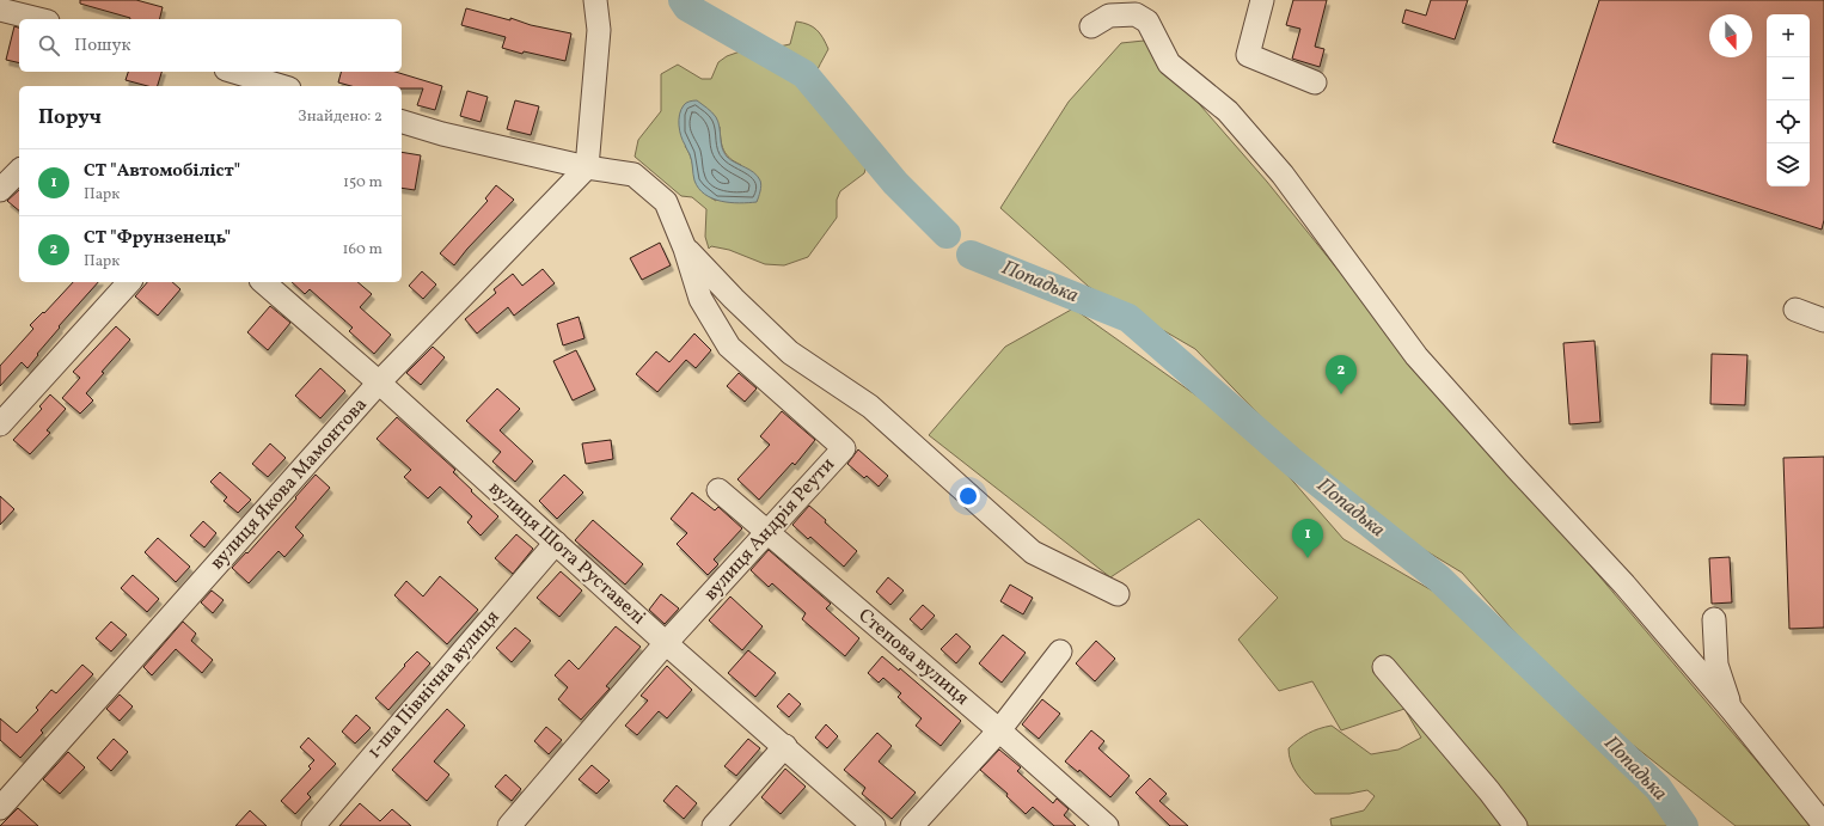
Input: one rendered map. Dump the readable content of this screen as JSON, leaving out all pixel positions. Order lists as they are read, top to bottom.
{
  "streets": {
    "street": [
      "вулиця Якова Мамонтова",
      "вулиця Андрія Реути",
      "вулиця Шота Руставелі",
      "Степова вулиця",
      "1-ша Північна вулиця"
    ]
  },
  "crossings": [
    ["вулиця Якова Мамонтова", "вулиця Андрія Реути"],
    ["вулиця Якова Мамонтова", "вулиця Шота Руставелі"],
    ["вулиця Андрія Реути", "вулиця Шота Руставелі"],
    ["вулиця Андрія Реути", "Степова вулиця"],
    ["вулиця Шота Руставелі", "1-ша Північна вулиця"]
  ],
  "water": ["Попадька"],
  "north": "bottom",
  "page": {
    "map_buttons": ["+", "−"],
    "search": "Пошук",
    "heading": ["Поруч", "Знайдено: 2"],
    "list": [
      {
        "mark": "1",
        "name": "СТ \"Автомобіліст\"",
        "note": "Парк",
        "value": "150 m"
      },
      {
        "mark": "2",
        "name": "СТ \"Фрунзенець\"",
        "note": "Парк",
        "value": "160 m"
      }
    ],
    "pins": ["2", "1"]
  }
}
